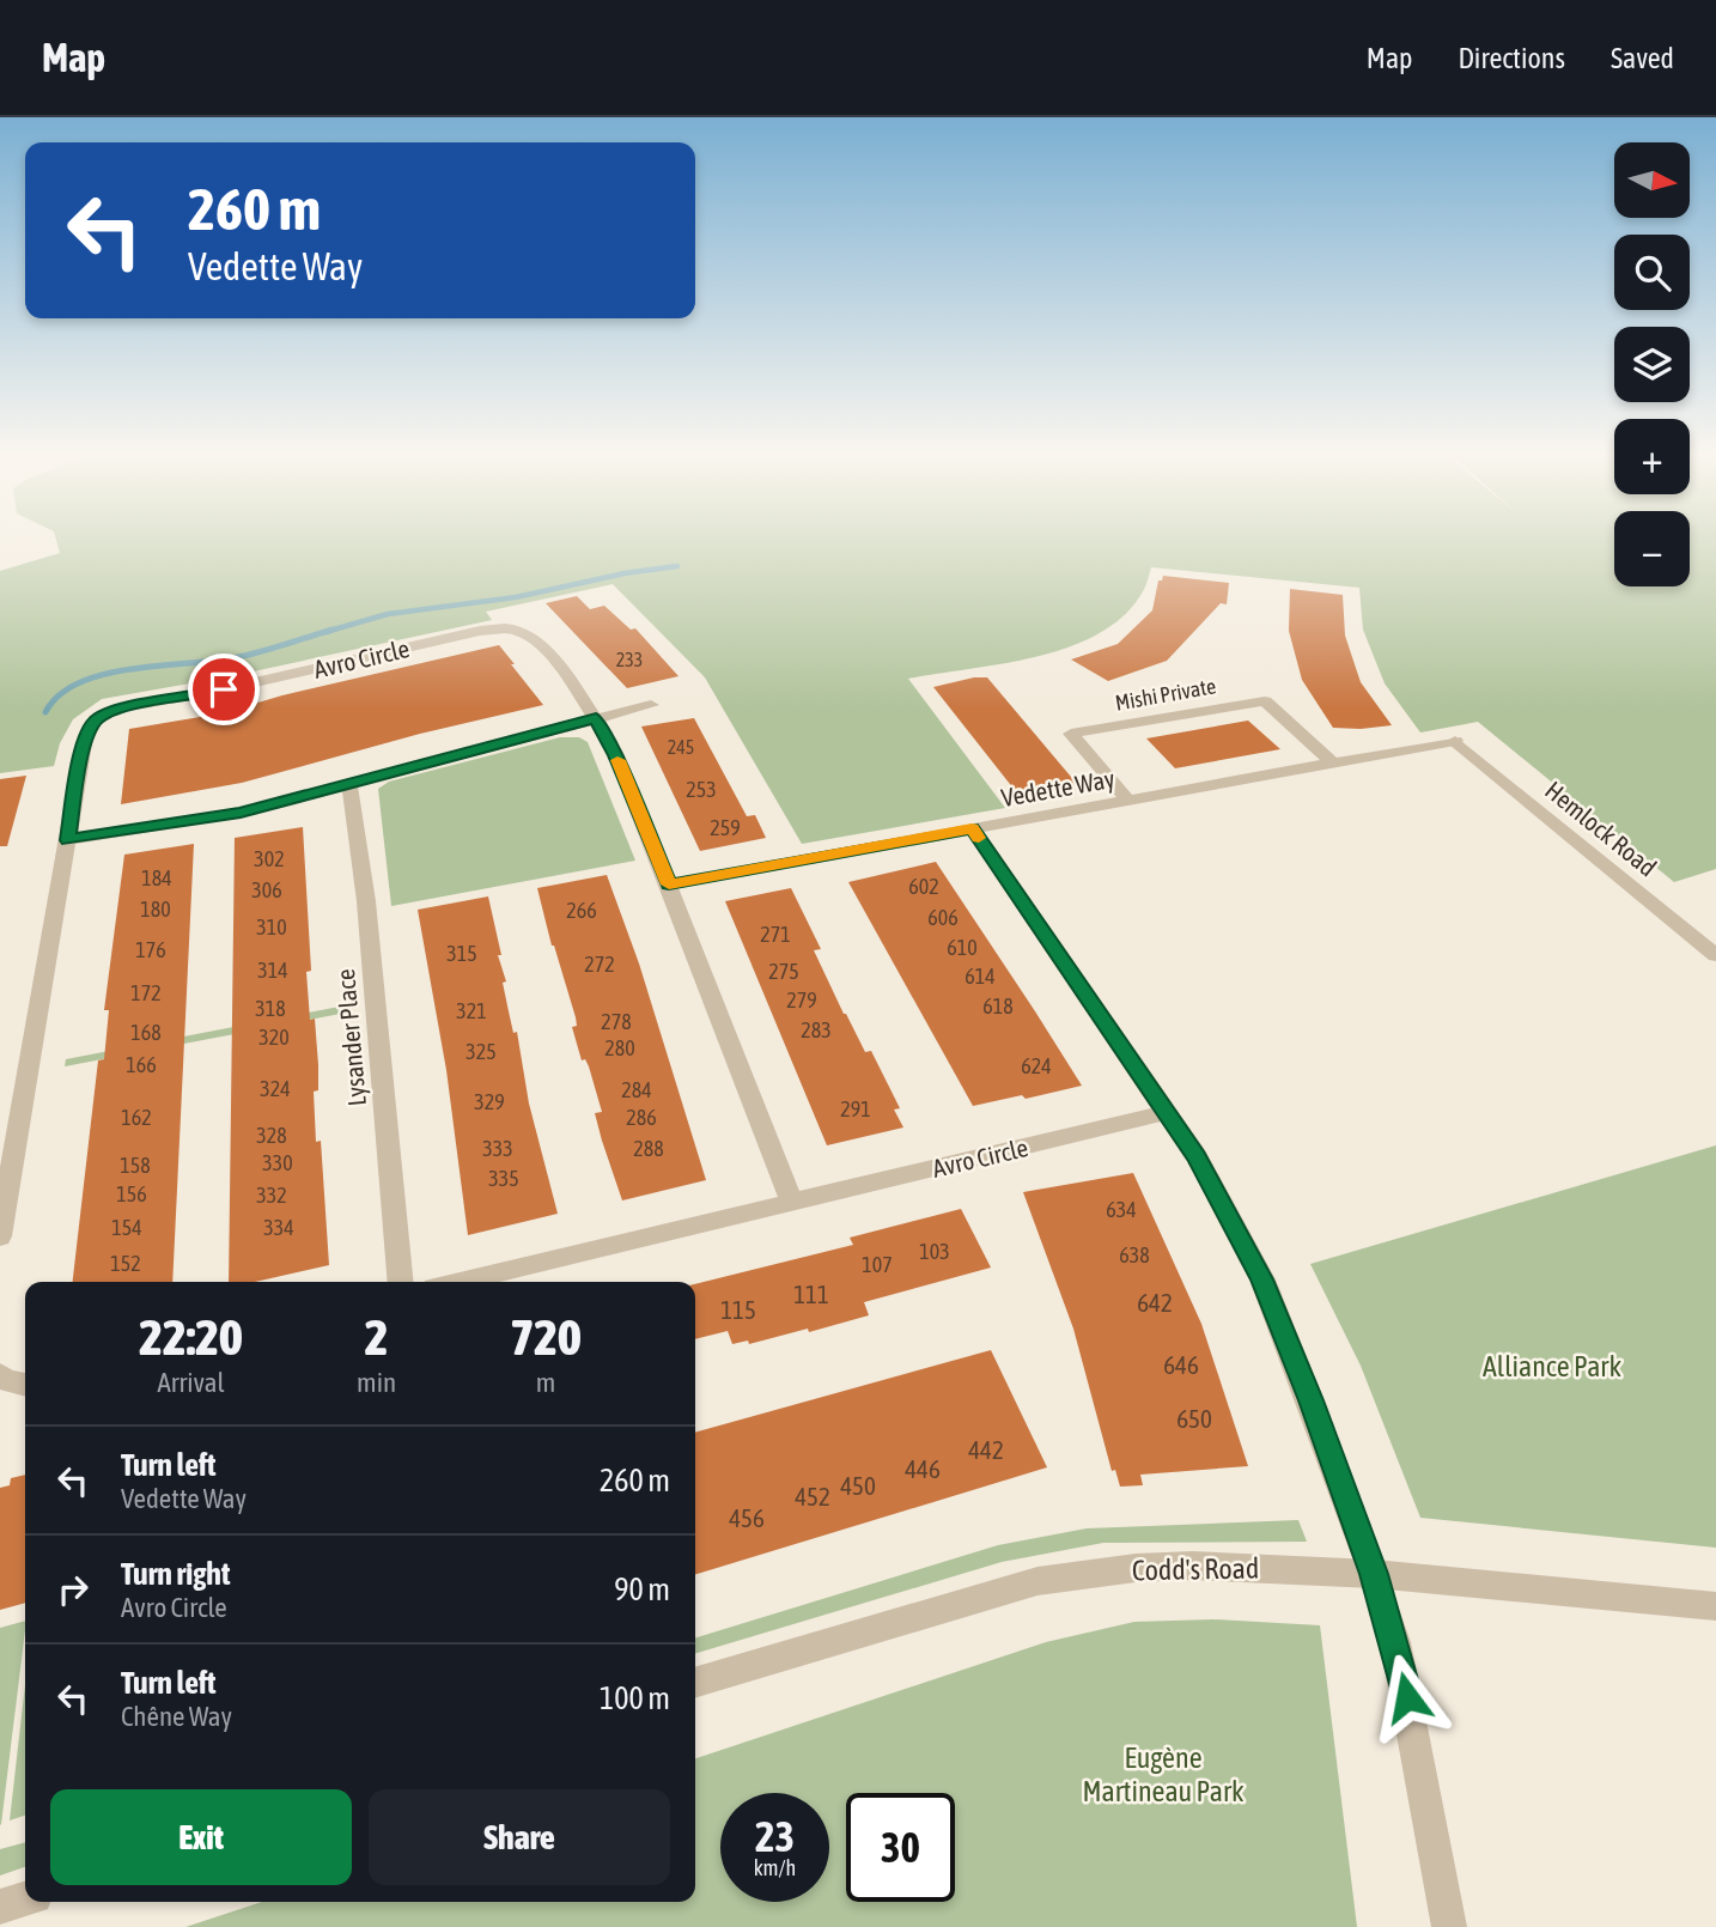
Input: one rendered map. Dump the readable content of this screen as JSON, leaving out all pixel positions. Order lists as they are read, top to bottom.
{
  "streets": {
    "street": [
      "Avro Circle",
      "Mishi Private",
      "Vedette Way",
      "Hemlock Road",
      "Lysander Place",
      "Codd's Road"
    ]
  },
  "crossings": [
    ["Avro Circle", "Vedette Way"],
    ["Mishi Private", "Vedette Way"],
    ["Vedette Way", "Hemlock Road"]
  ],
  "parks": ["Alliance Park", "Eugène Martineau Park"],
  "house_numbers": [
    "233",
    "245",
    "253",
    "259",
    "302",
    "184",
    "602",
    "306",
    "180",
    "266",
    "606",
    "310",
    "271",
    "610",
    "176",
    "315",
    "272",
    "314",
    "275",
    "614",
    "172",
    "279",
    "618",
    "318",
    "321",
    "278",
    "283",
    "168",
    "320",
    "280",
    "325",
    "166",
    "624",
    "324",
    "284",
    "329",
    "291",
    "162",
    "286",
    "328",
    "333",
    "288",
    "330",
    "158",
    "335",
    "156",
    "332",
    "634",
    "154",
    "334",
    "103",
    "638",
    "152",
    "107",
    "111",
    "642",
    "115",
    "646",
    "650",
    "442",
    "446",
    "450",
    "452",
    "456"
  ],
  "north": "right",
  "page": {
    "header": "Map",
    "nav": ["Map", "Directions", "Saved"],
    "map_buttons": ["+", "−"],
    "turn": ["260 m", "Vedette Way"],
    "eta": [
      "22:20",
      "Arrival",
      "2",
      "min",
      "720",
      "m"
    ],
    "list": [
      {
        "name": "Turn left",
        "note": "Vedette Way",
        "value": "260 m"
      },
      {
        "name": "Turn right",
        "note": "Avro Circle",
        "value": "90 m"
      },
      {
        "name": "Turn left",
        "note": "Chêne Way",
        "value": "100 m"
      }
    ],
    "buttons": ["Exit", "Share"],
    "speed": "23 km/h",
    "limit": "30"
  }
}
